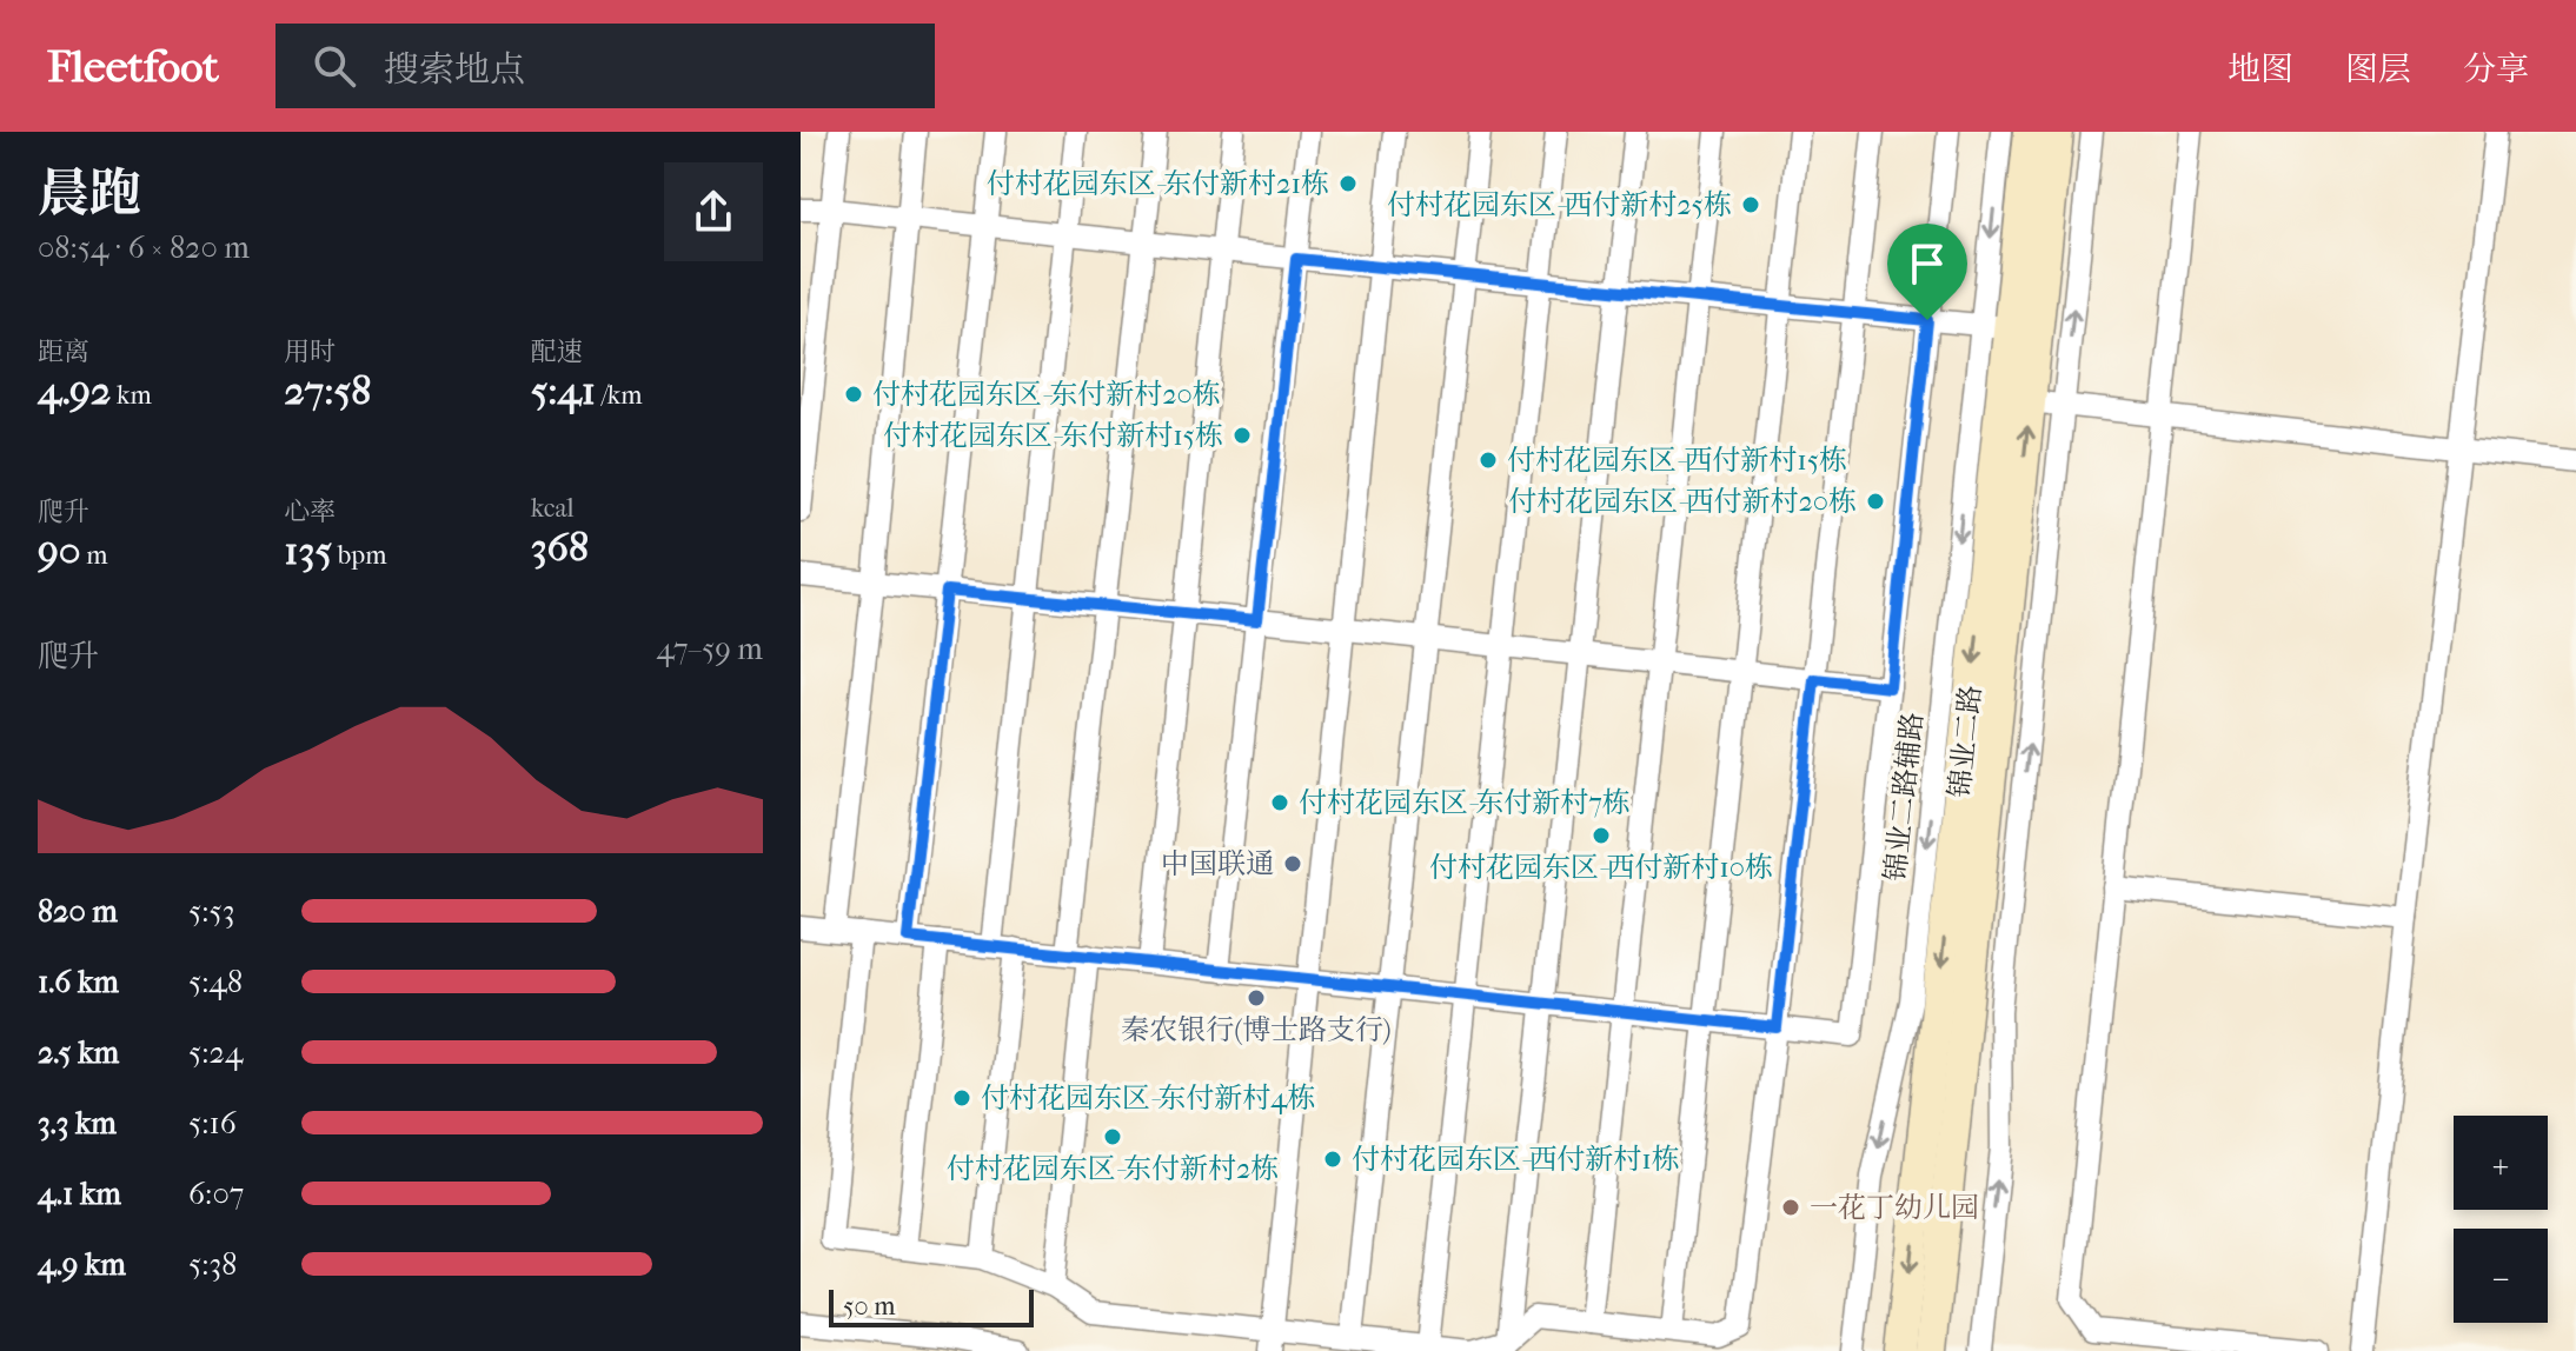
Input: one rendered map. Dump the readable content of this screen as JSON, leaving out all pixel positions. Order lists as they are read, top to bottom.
{
  "streets": {
    "main road": ["锦业二路"],
    "street": ["锦业二路辅路"]
  },
  "crossings": [
    ["锦业二路", "锦业二路辅路"]
  ],
  "places": [
    "付村花园东区-东付新村21栋",
    "付村花园东区-西付新村25栋",
    "付村花园东区-东付新村20栋",
    "付村花园东区-东付新村15栋",
    "付村花园东区-西付新村15栋",
    "付村花园东区-西付新村20栋",
    "付村花园东区-东付新村7栋",
    "付村花园东区-西付新村10栋",
    "中国联通",
    "秦农银行(博士路支行)",
    "付村花园东区-东付新村4栋",
    "付村花园东区-东付新村2栋",
    "付村花园东区-西付新村1栋",
    "一花丁幼儿园"
  ],
  "scale_bar": "50 m",
  "page": {
    "header": "Fleetfoot",
    "search": "搜索地点",
    "nav": ["地图", "图层", "分享"],
    "heading": ["晨跑", "08:54 · 6 × 820 m"],
    "stats": [
      ["距离", "4.92 km"],
      ["用时", "27:58"],
      ["配速", "5:41 /km"],
      ["爬升", "90 m"],
      ["心率", "135 bpm"],
      ["kcal", "368"]
    ],
    "chart": ["爬升", "47–59 m"],
    "list": [
      {
        "name": "820 m",
        "note": "5:53"
      },
      {
        "name": "1.6 km",
        "note": "5:48"
      },
      {
        "name": "2.5 km",
        "note": "5:24"
      },
      {
        "name": "3.3 km",
        "note": "5:16"
      },
      {
        "name": "4.1 km",
        "note": "6:07"
      },
      {
        "name": "4.9 km",
        "note": "5:38"
      }
    ],
    "map_buttons": ["+", "−"],
    "scale": "50 m"
  }
}
